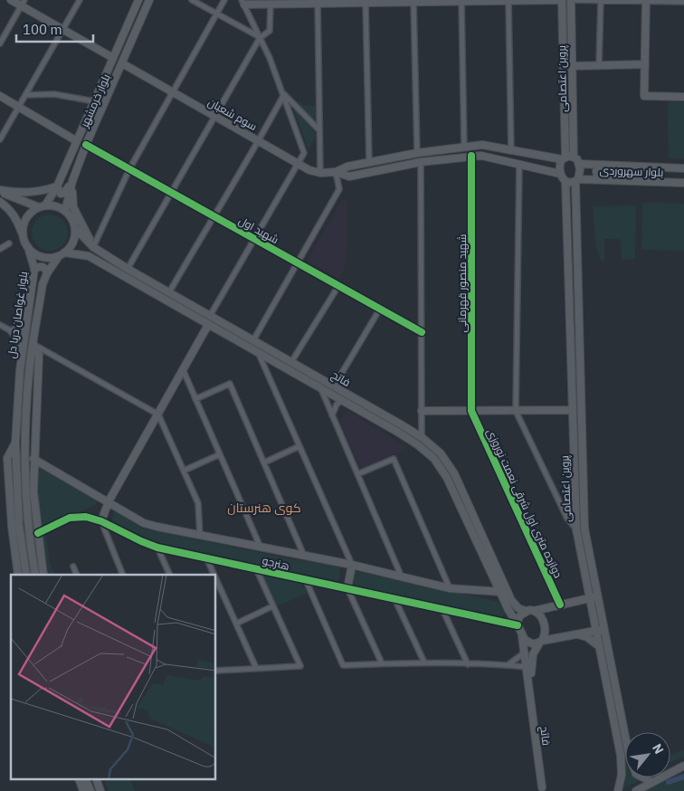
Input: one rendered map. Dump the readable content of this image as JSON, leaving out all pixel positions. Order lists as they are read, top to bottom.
{
  "streets": {
    "main road": [
      "پروین اعتصامی",
      "بلوار خرمشهر",
      "سوم شعبان",
      "بلوار سهروردی",
      "بلوار غواصان دریا دل",
      "فاتح",
      "هنرجو"
    ],
    "street": ["شهید اول", "شهید منصور قهرمانی", "دوازده متری اول شرقی نعمت نوروزی"]
  },
  "crossings": [
    ["پروین اعتصامی", "سوم شعبان"],
    ["پروین اعتصامی", "بلوار سهروردی"],
    ["بلوار خرمشهر", "سوم شعبان"],
    ["بلوار خرمشهر", "شهید اول"],
    ["بلوار خرمشهر", "بلوار غواصان دریا دل"],
    ["بلوار خرمشهر", "فاتح"],
    ["سوم شعبان", "بلوار سهروردی"],
    ["سوم شعبان", "شهید منصور قهرمانی"],
    ["شهید منصور قهرمانی", "دوازده متری اول شرقی نعمت نوروزی"],
    ["بلوار غواصان دریا دل", "فاتح"],
    ["فاتح", "هنرجو"]
  ],
  "districts": ["کوی هنرستان"],
  "scale_bar": "100 m",
  "north": "top right"
}
